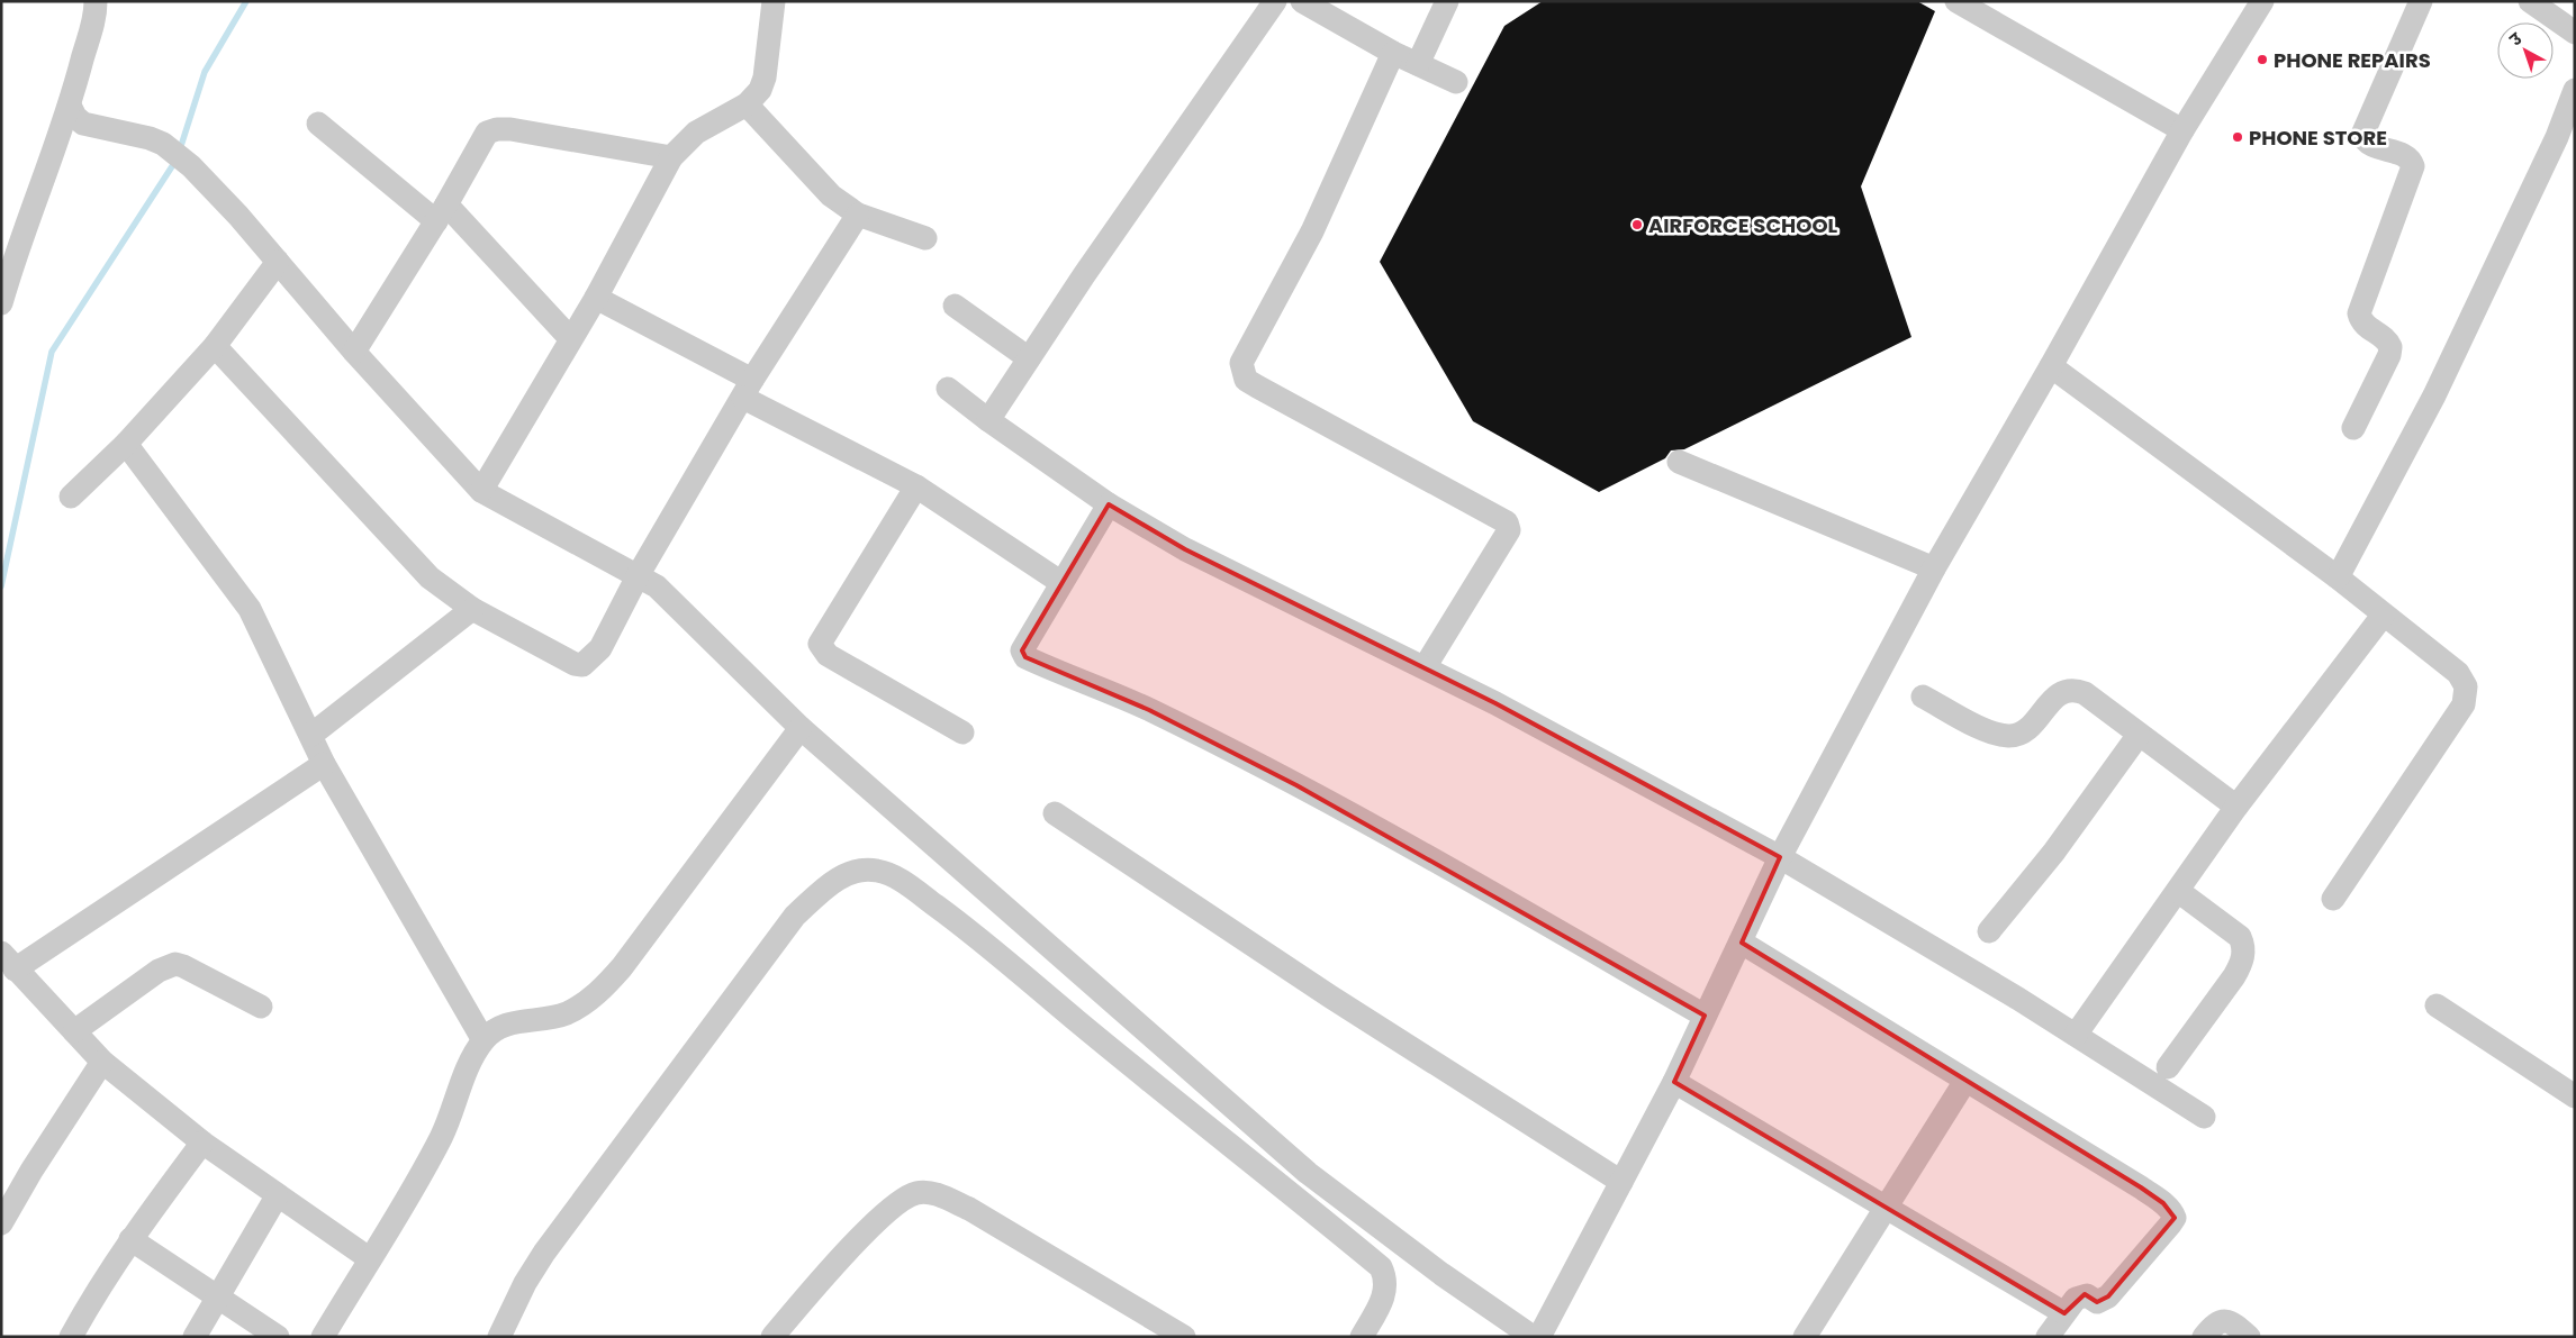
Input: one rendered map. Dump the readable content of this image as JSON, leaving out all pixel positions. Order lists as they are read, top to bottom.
{
  "places": ["PHONE REPAIRS", "PHONE STORE", "AIRFORCE SCHOOL"],
  "north": "top left"
}
